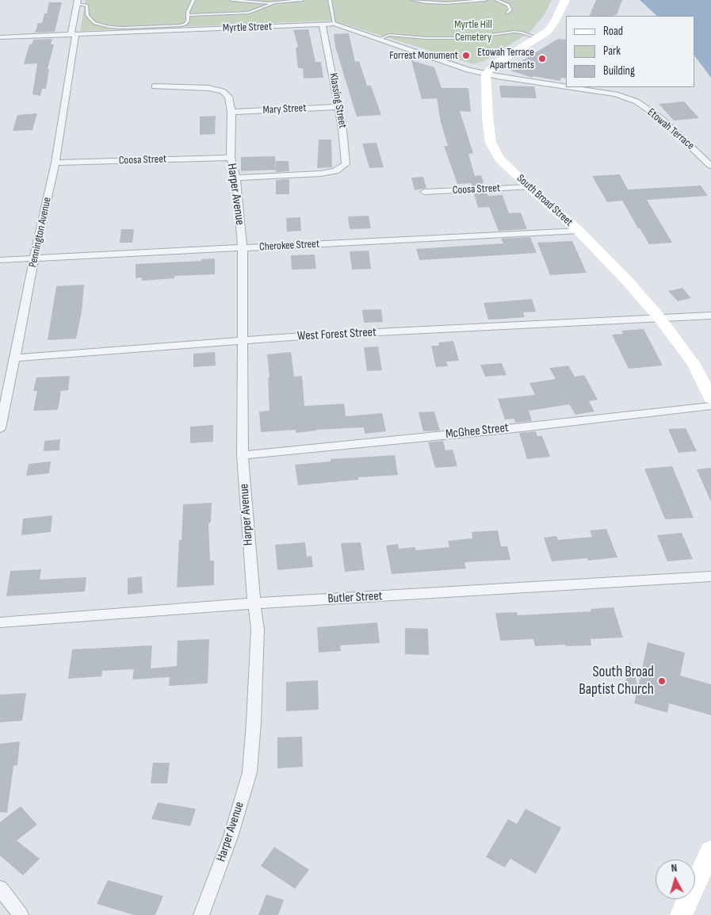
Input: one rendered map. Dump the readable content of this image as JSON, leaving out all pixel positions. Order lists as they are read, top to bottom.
{
  "streets": {
    "main road": ["South Broad Street"],
    "street": [
      "Myrtle Street",
      "Klassing Street",
      "Mary Street",
      "Etowah Terrace",
      "Coosa Street",
      "Harper Avenue",
      "Pennington Avenue",
      "Cherokee Street",
      "West Forest Street",
      "McGhee Street",
      "Butler Street"
    ]
  },
  "crossings": [
    ["Myrtle Street", "Klassing Street"],
    ["Myrtle Street", "Etowah Terrace"],
    ["Myrtle Street", "South Broad Street"],
    ["Myrtle Street", "Pennington Avenue"],
    ["Klassing Street", "Mary Street"],
    ["Klassing Street", "Harper Avenue"],
    ["Mary Street", "Harper Avenue"],
    ["Etowah Terrace", "South Broad Street"],
    ["Coosa Street", "Harper Avenue"],
    ["Coosa Street", "South Broad Street"],
    ["Coosa Street", "Pennington Avenue"],
    ["Harper Avenue", "Cherokee Street"],
    ["Harper Avenue", "West Forest Street"],
    ["Harper Avenue", "McGhee Street"],
    ["Harper Avenue", "Butler Street"],
    ["South Broad Street", "Cherokee Street"],
    ["South Broad Street", "West Forest Street"],
    ["Pennington Avenue", "Cherokee Street"],
    ["Pennington Avenue", "West Forest Street"]
  ],
  "parks": ["Myrtle Hill Cemetery"],
  "places": ["Forrest Monument", "Etowah Terrace Apartments", "South Broad Baptist Church"],
  "legend": ["Road", "Park", "Building"],
  "north": "top"
}
